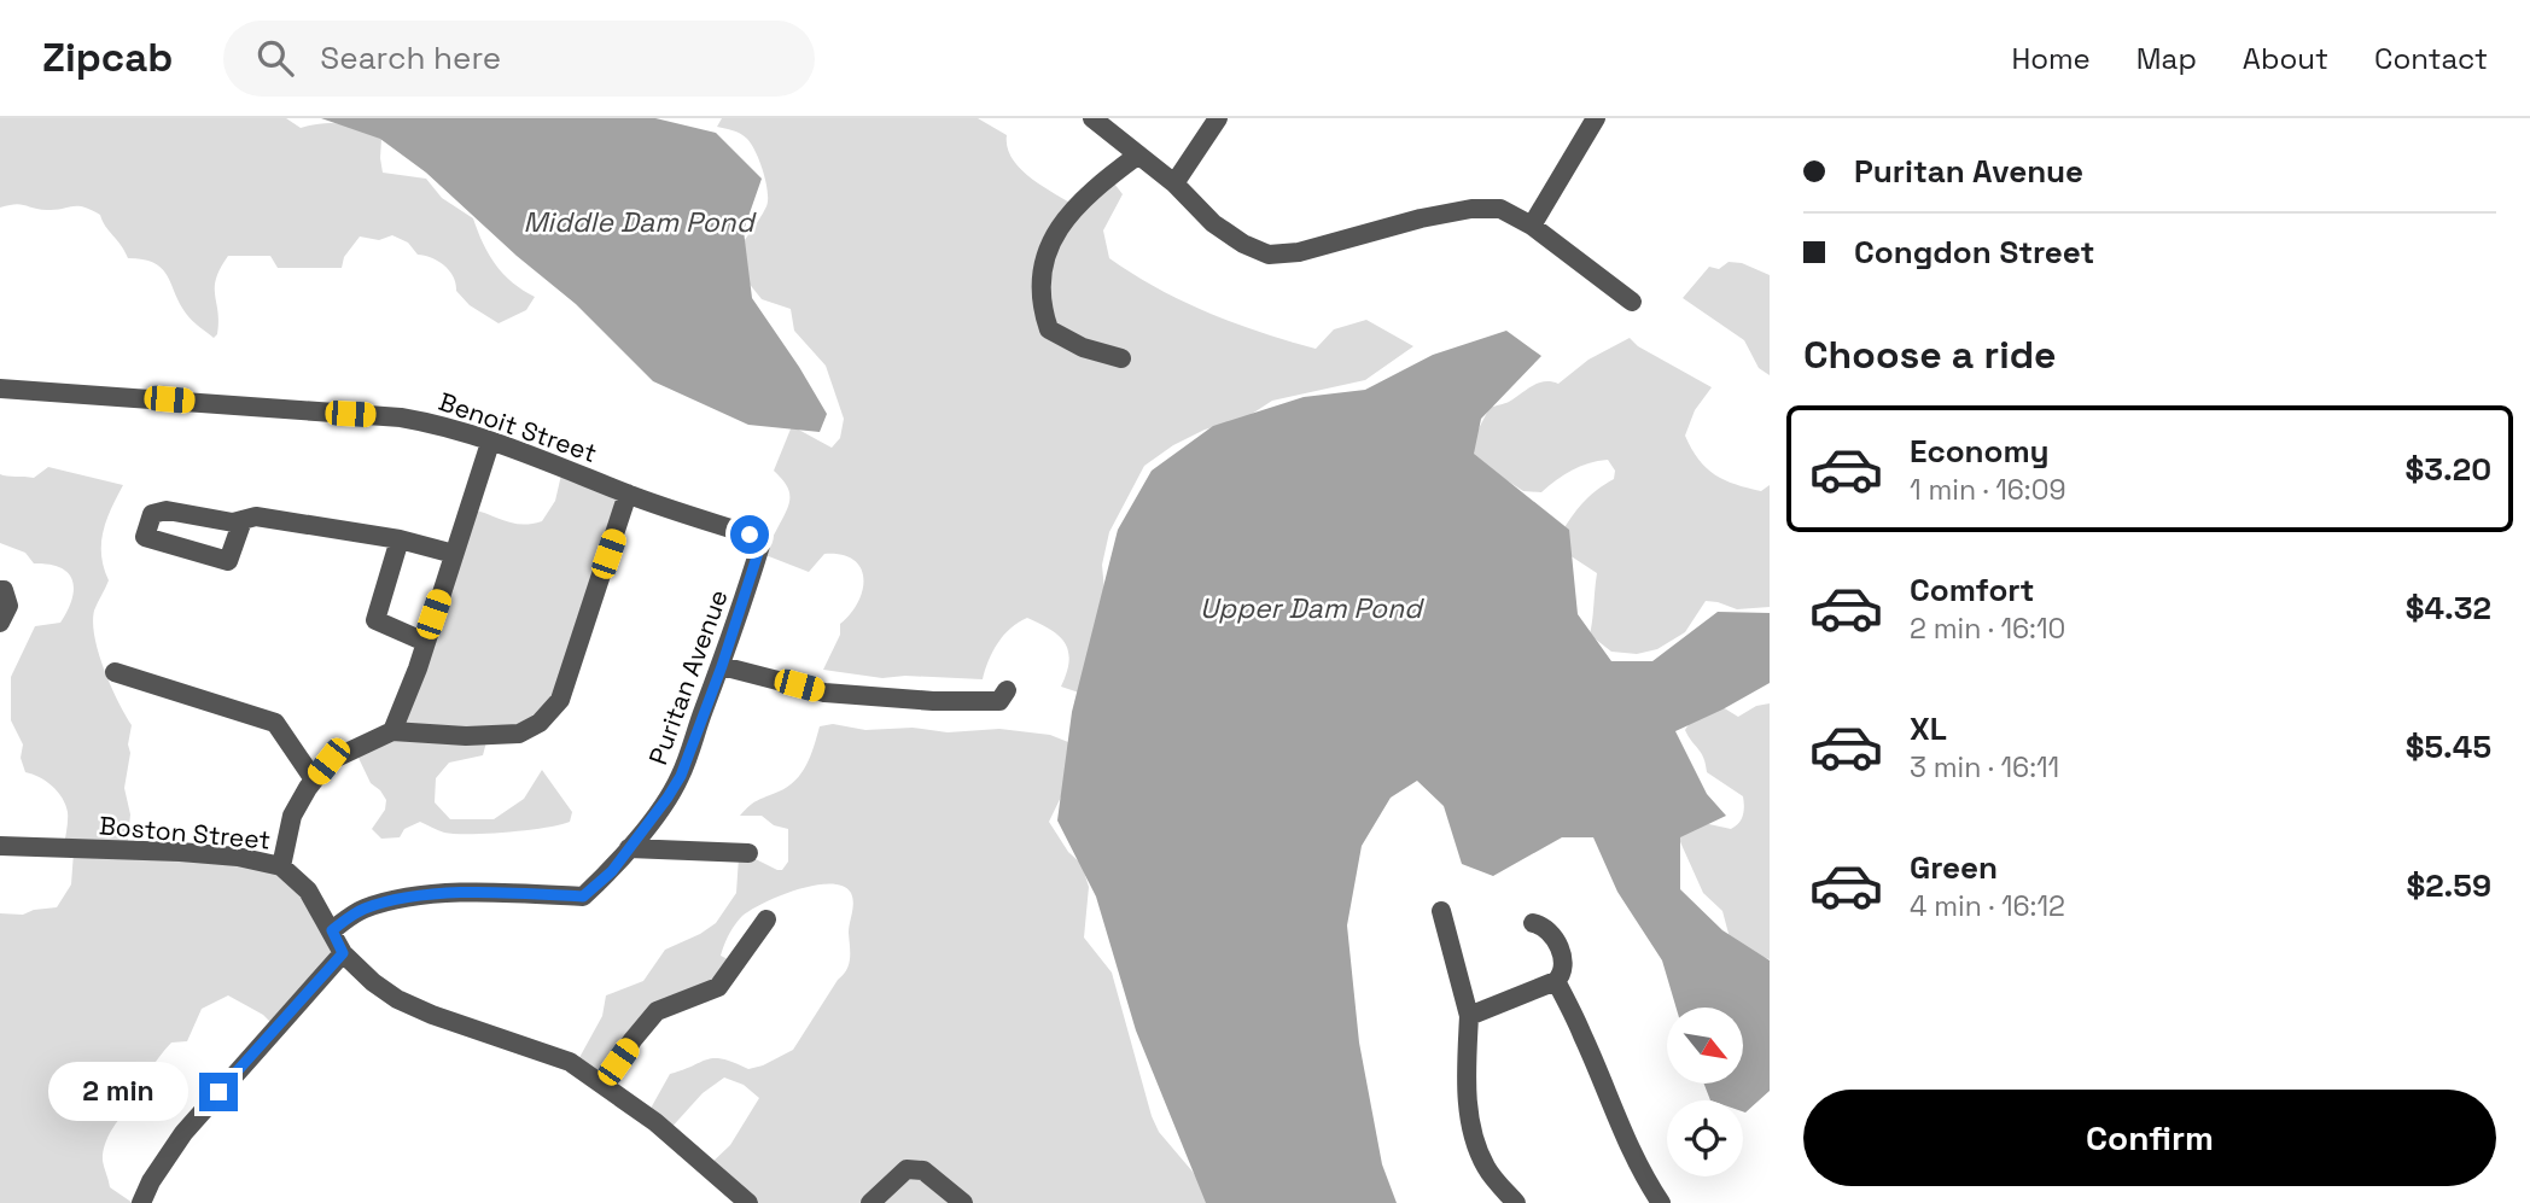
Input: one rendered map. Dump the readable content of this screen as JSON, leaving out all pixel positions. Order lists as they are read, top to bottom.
{
  "streets": {
    "street": ["Benoit Street", "Puritan Avenue", "Boston Street"]
  },
  "crossings": [
    ["Benoit Street", "Puritan Avenue"],
    ["Puritan Avenue", "Boston Street"]
  ],
  "water": ["Middle Dam Pond", "Upper Dam Pond"],
  "north": "bottom right",
  "page": {
    "header": "Zipcab",
    "search": "Search here",
    "nav": [
      "Home",
      "Map",
      "About",
      "Contact"
    ],
    "banner": ["Puritan Avenue", "Congdon Street"],
    "heading": "Choose a ride",
    "list": [
      {
        "name": "Economy",
        "note": "1 min · 16:09",
        "value": "$3.20"
      },
      {
        "name": "Comfort",
        "note": "2 min · 16:10",
        "value": "$4.32"
      },
      {
        "name": "XL",
        "note": "3 min · 16:11",
        "value": "$5.45"
      },
      {
        "name": "Green",
        "note": "4 min · 16:12",
        "value": "$2.59"
      }
    ],
    "bubble": "2 min",
    "buttons": "Confirm"
  }
}
